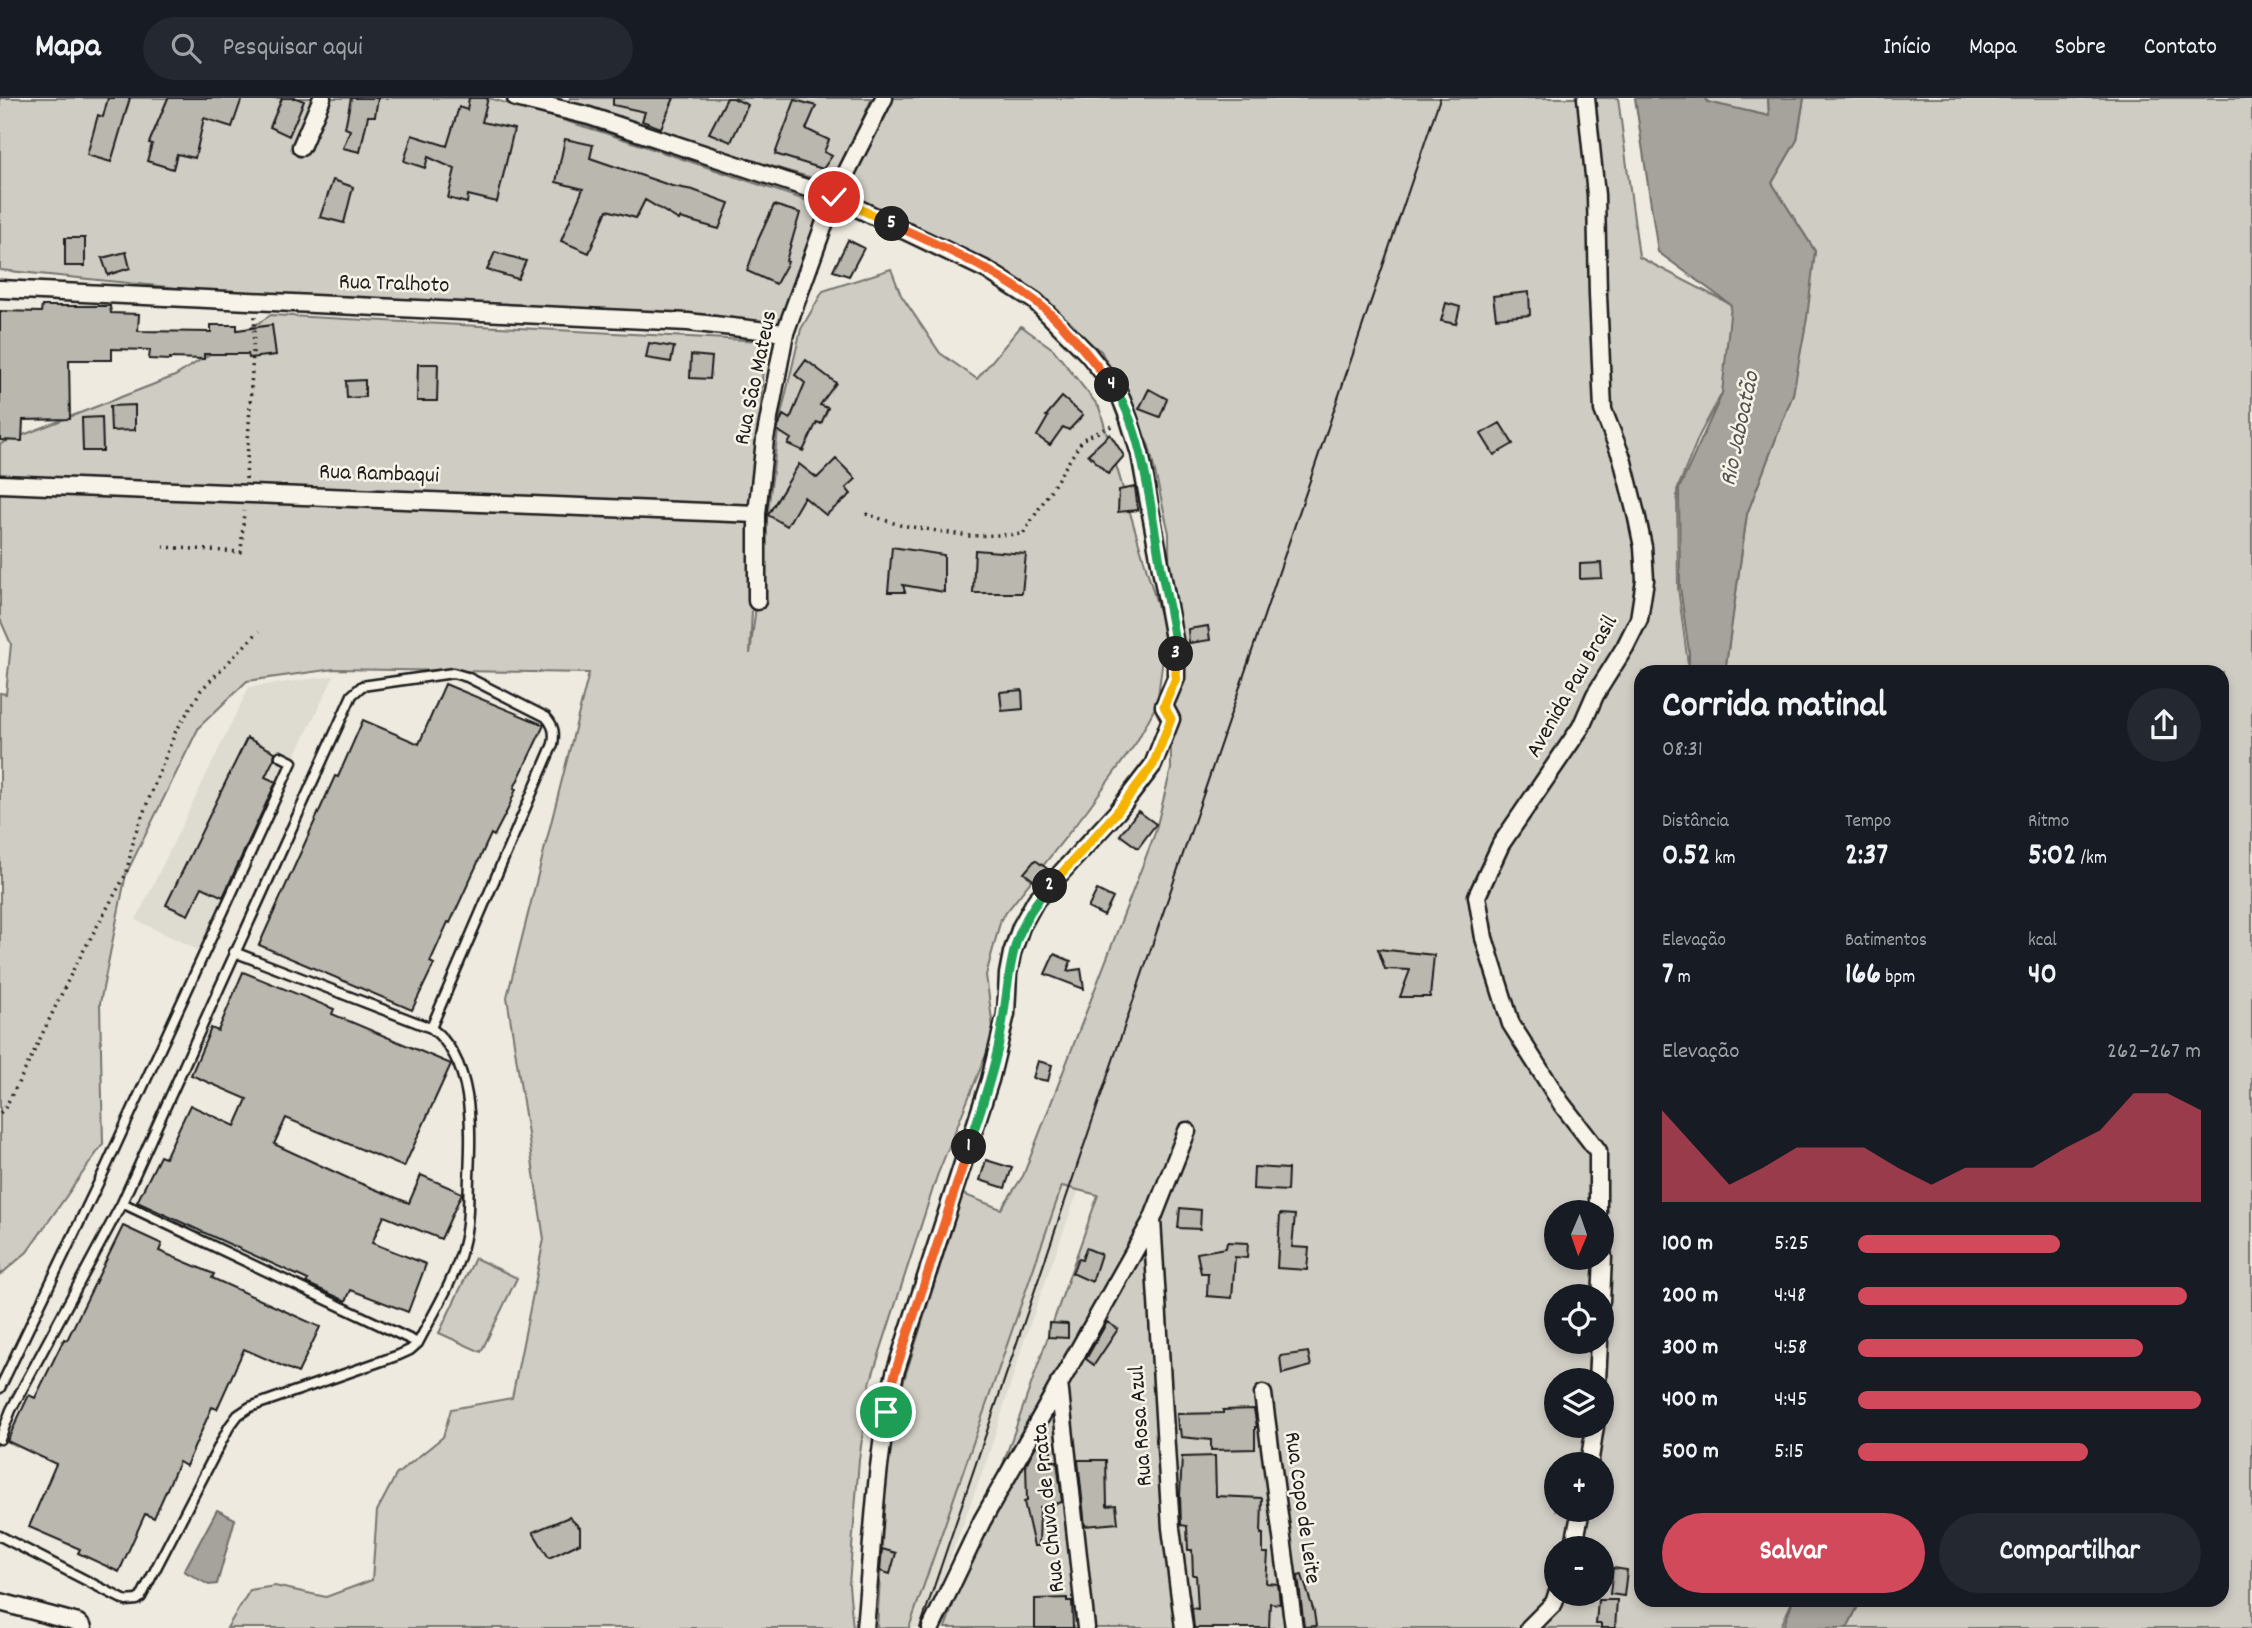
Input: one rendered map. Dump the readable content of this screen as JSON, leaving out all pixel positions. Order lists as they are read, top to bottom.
{
  "streets": {
    "street": [
      "Rua Tralhoto",
      "Rua São Mateus",
      "Rua Rambaqui",
      "Avenida Pau Brasil",
      "Rua Rosa Azul",
      "Rua Chuva de Prata",
      "Rua Copo de Leite"
    ]
  },
  "crossings": [
    ["Rua Tralhoto", "Rua São Mateus"],
    ["Rua São Mateus", "Rua Rambaqui"]
  ],
  "water": ["Rio Jaboatão"],
  "north": "bottom",
  "page": {
    "header": "Mapa",
    "search": "Pesquisar aqui",
    "nav": [
      "Início",
      "Mapa",
      "Sobre",
      "Contato"
    ],
    "pins": [
      "5",
      "4",
      "3",
      "2",
      "1"
    ],
    "heading": ["Corrida matinal", "08:31"],
    "stats": [
      ["Distância", "0.52 km"],
      ["Tempo", "2:37"],
      ["Ritmo", "5:02 /km"],
      ["Elevação", "7 m"],
      ["Batimentos", "166 bpm"],
      ["kcal", "40"]
    ],
    "chart": ["Elevação", "262–267 m"],
    "map_buttons": ["+", "−"],
    "list": [
      {
        "name": "100 m",
        "note": "5:25"
      },
      {
        "name": "200 m",
        "note": "4:48"
      },
      {
        "name": "300 m",
        "note": "4:58"
      },
      {
        "name": "400 m",
        "note": "4:45"
      },
      {
        "name": "500 m",
        "note": "5:15"
      }
    ],
    "buttons": ["Salvar", "Compartilhar"]
  }
}
